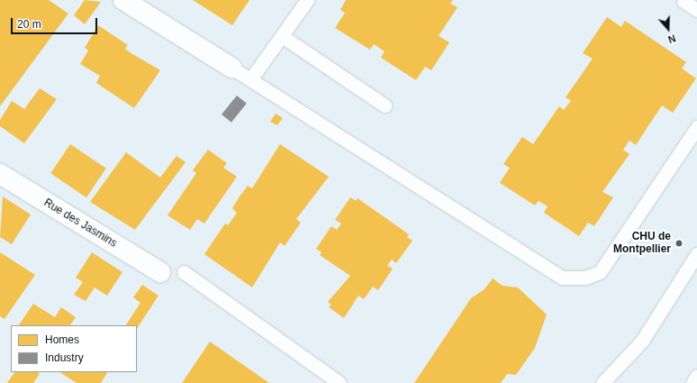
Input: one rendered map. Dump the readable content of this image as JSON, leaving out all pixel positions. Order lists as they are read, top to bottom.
{
  "streets": {
    "street": ["Rue des Jasmins"]
  },
  "places": ["CHU de Montpellier"],
  "legend": ["Homes", "Industry"],
  "scale_bar": "20 m",
  "north": "bottom"
}
